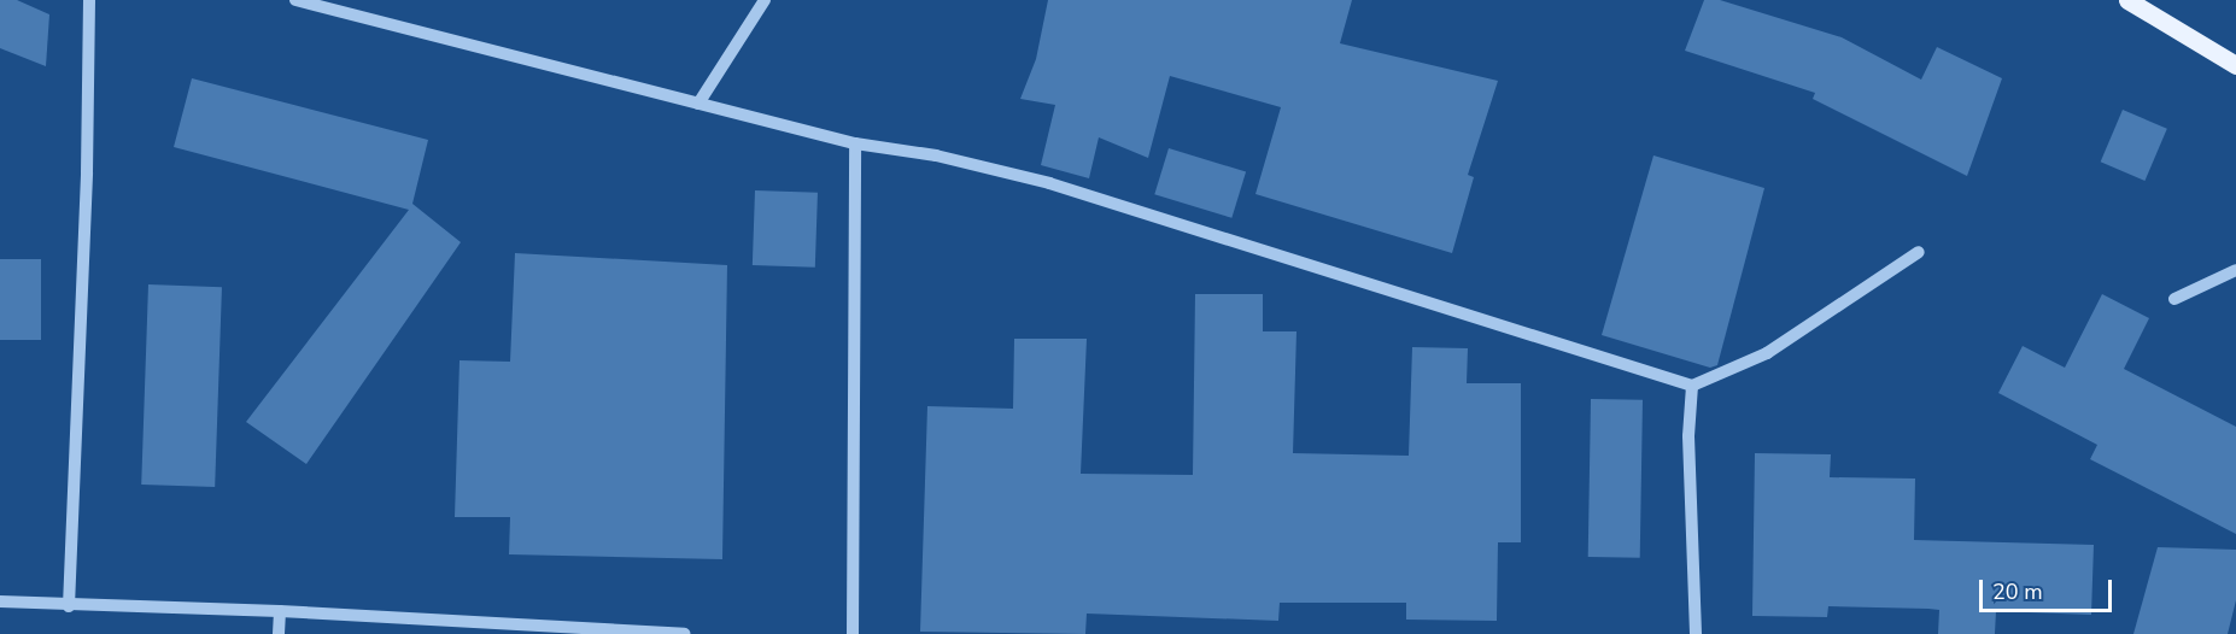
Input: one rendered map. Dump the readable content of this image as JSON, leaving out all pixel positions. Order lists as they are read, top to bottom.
{
  "scale_bar": "20 m"
}
